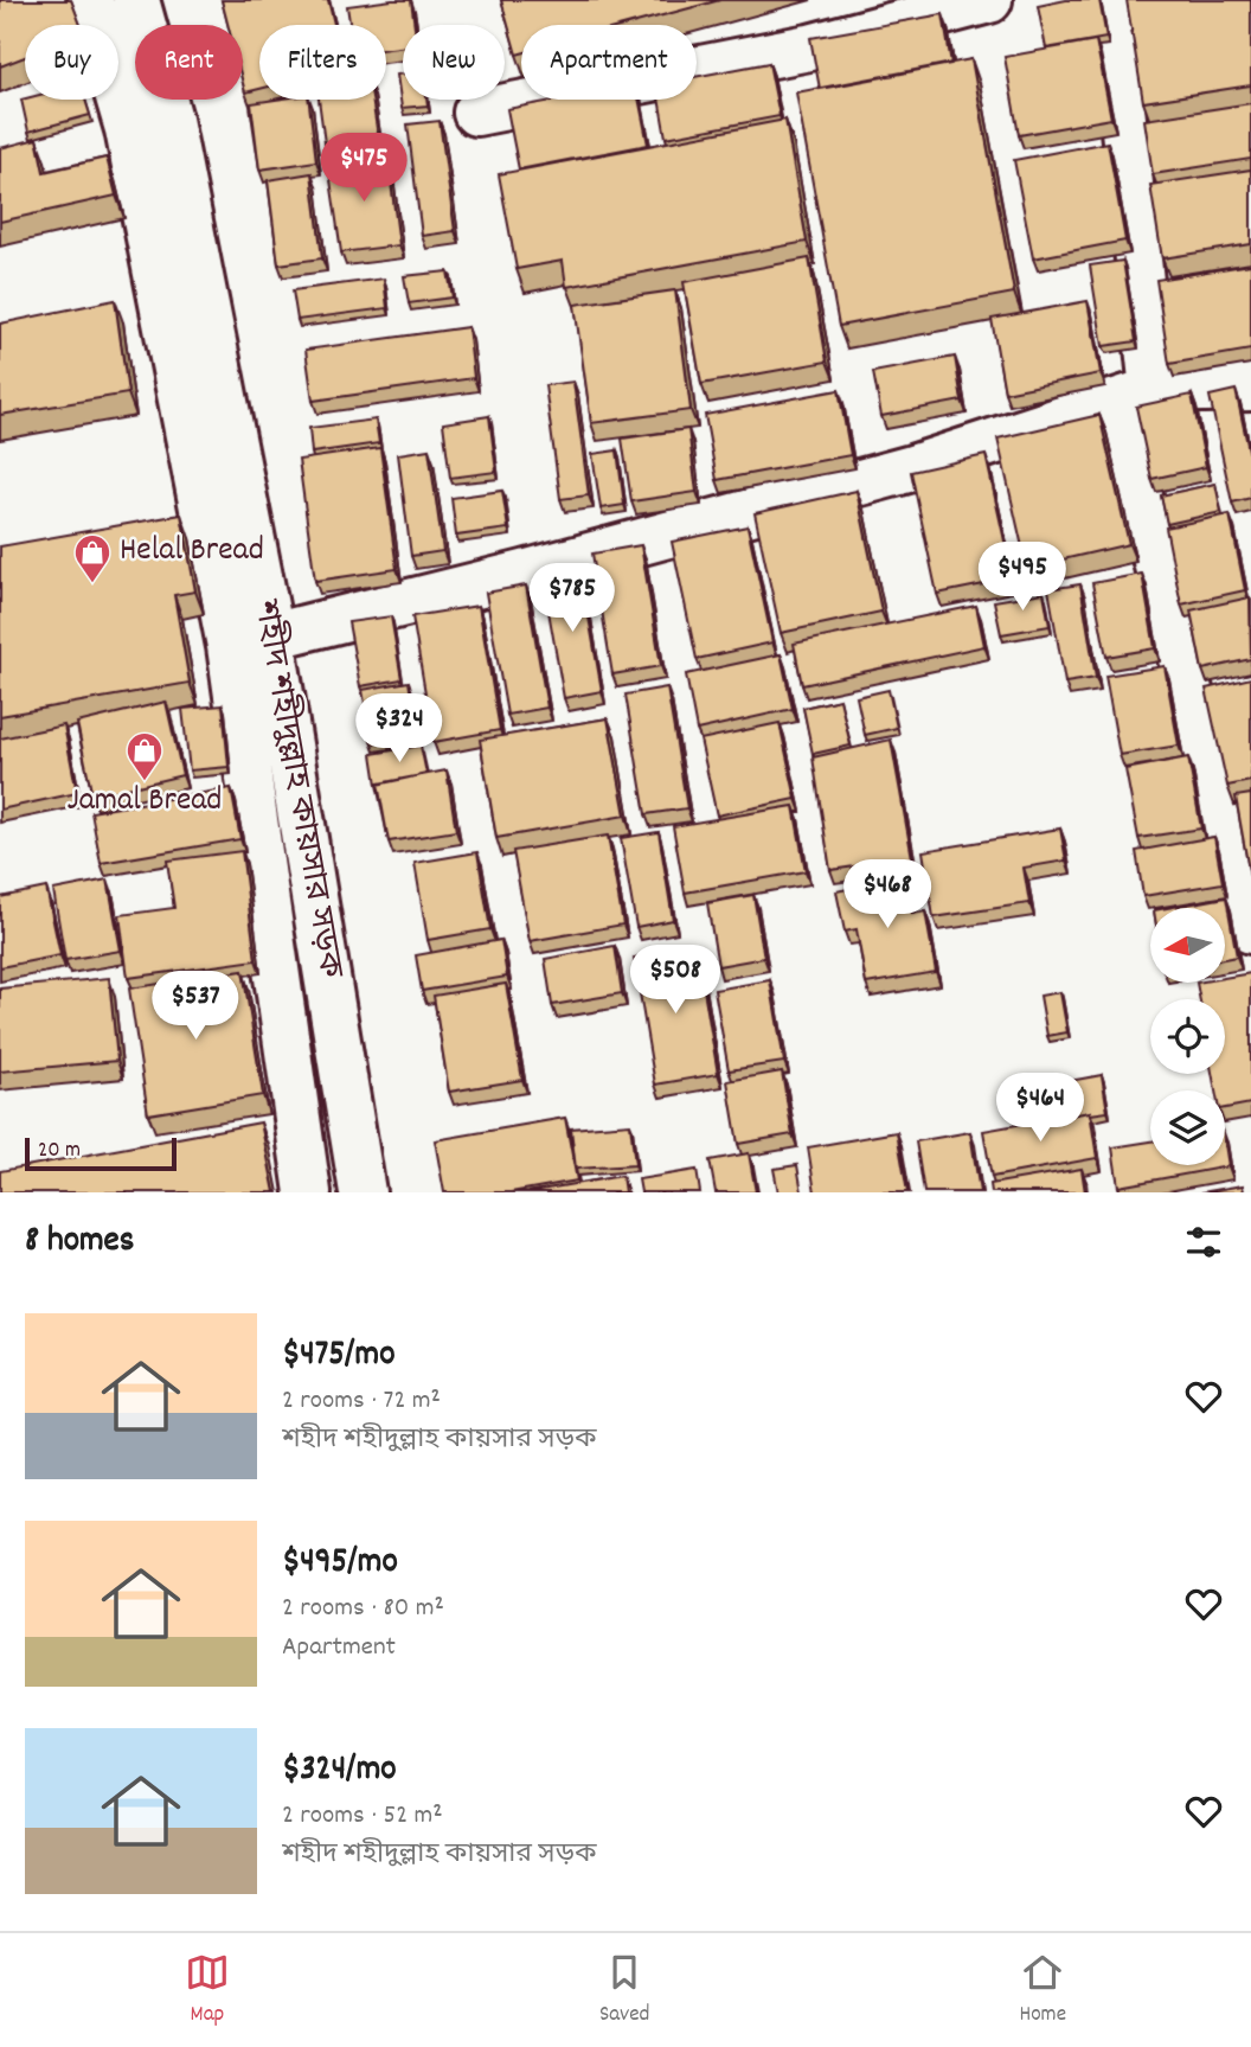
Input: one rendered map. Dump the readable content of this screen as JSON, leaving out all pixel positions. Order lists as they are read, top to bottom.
{
  "streets": {
    "street": ["শহীদ শহীদুল্লাহ কায়সার সড়ক"]
  },
  "places": {
    "shop": ["Helal Bread", "Jamal Bread"]
  },
  "scale_bar": "20 m",
  "north": "left",
  "page": {
    "chip": [
      "Buy",
      "Rent",
      "Filters",
      "New",
      "Apartment"
    ],
    "price": [
      "$475",
      "$495",
      "$785",
      "$324",
      "$468",
      "$508",
      "$537",
      "$464"
    ],
    "scale": "20 m",
    "heading": "8 homes",
    "list": [
      {
        "name": "$475/mo",
        "note": "2 rooms · 72 m² · শহীদ শহীদুল্লাহ কায়সার সড়ক"
      },
      {
        "name": "$495/mo",
        "note": "2 rooms · 80 m² · Apartment"
      },
      {
        "name": "$324/mo",
        "note": "2 rooms · 52 m² · শহীদ শহীদুল্লাহ কায়সার সড়ক"
      }
    ],
    "tabs": ["Map", "Saved", "Home"]
  }
}
